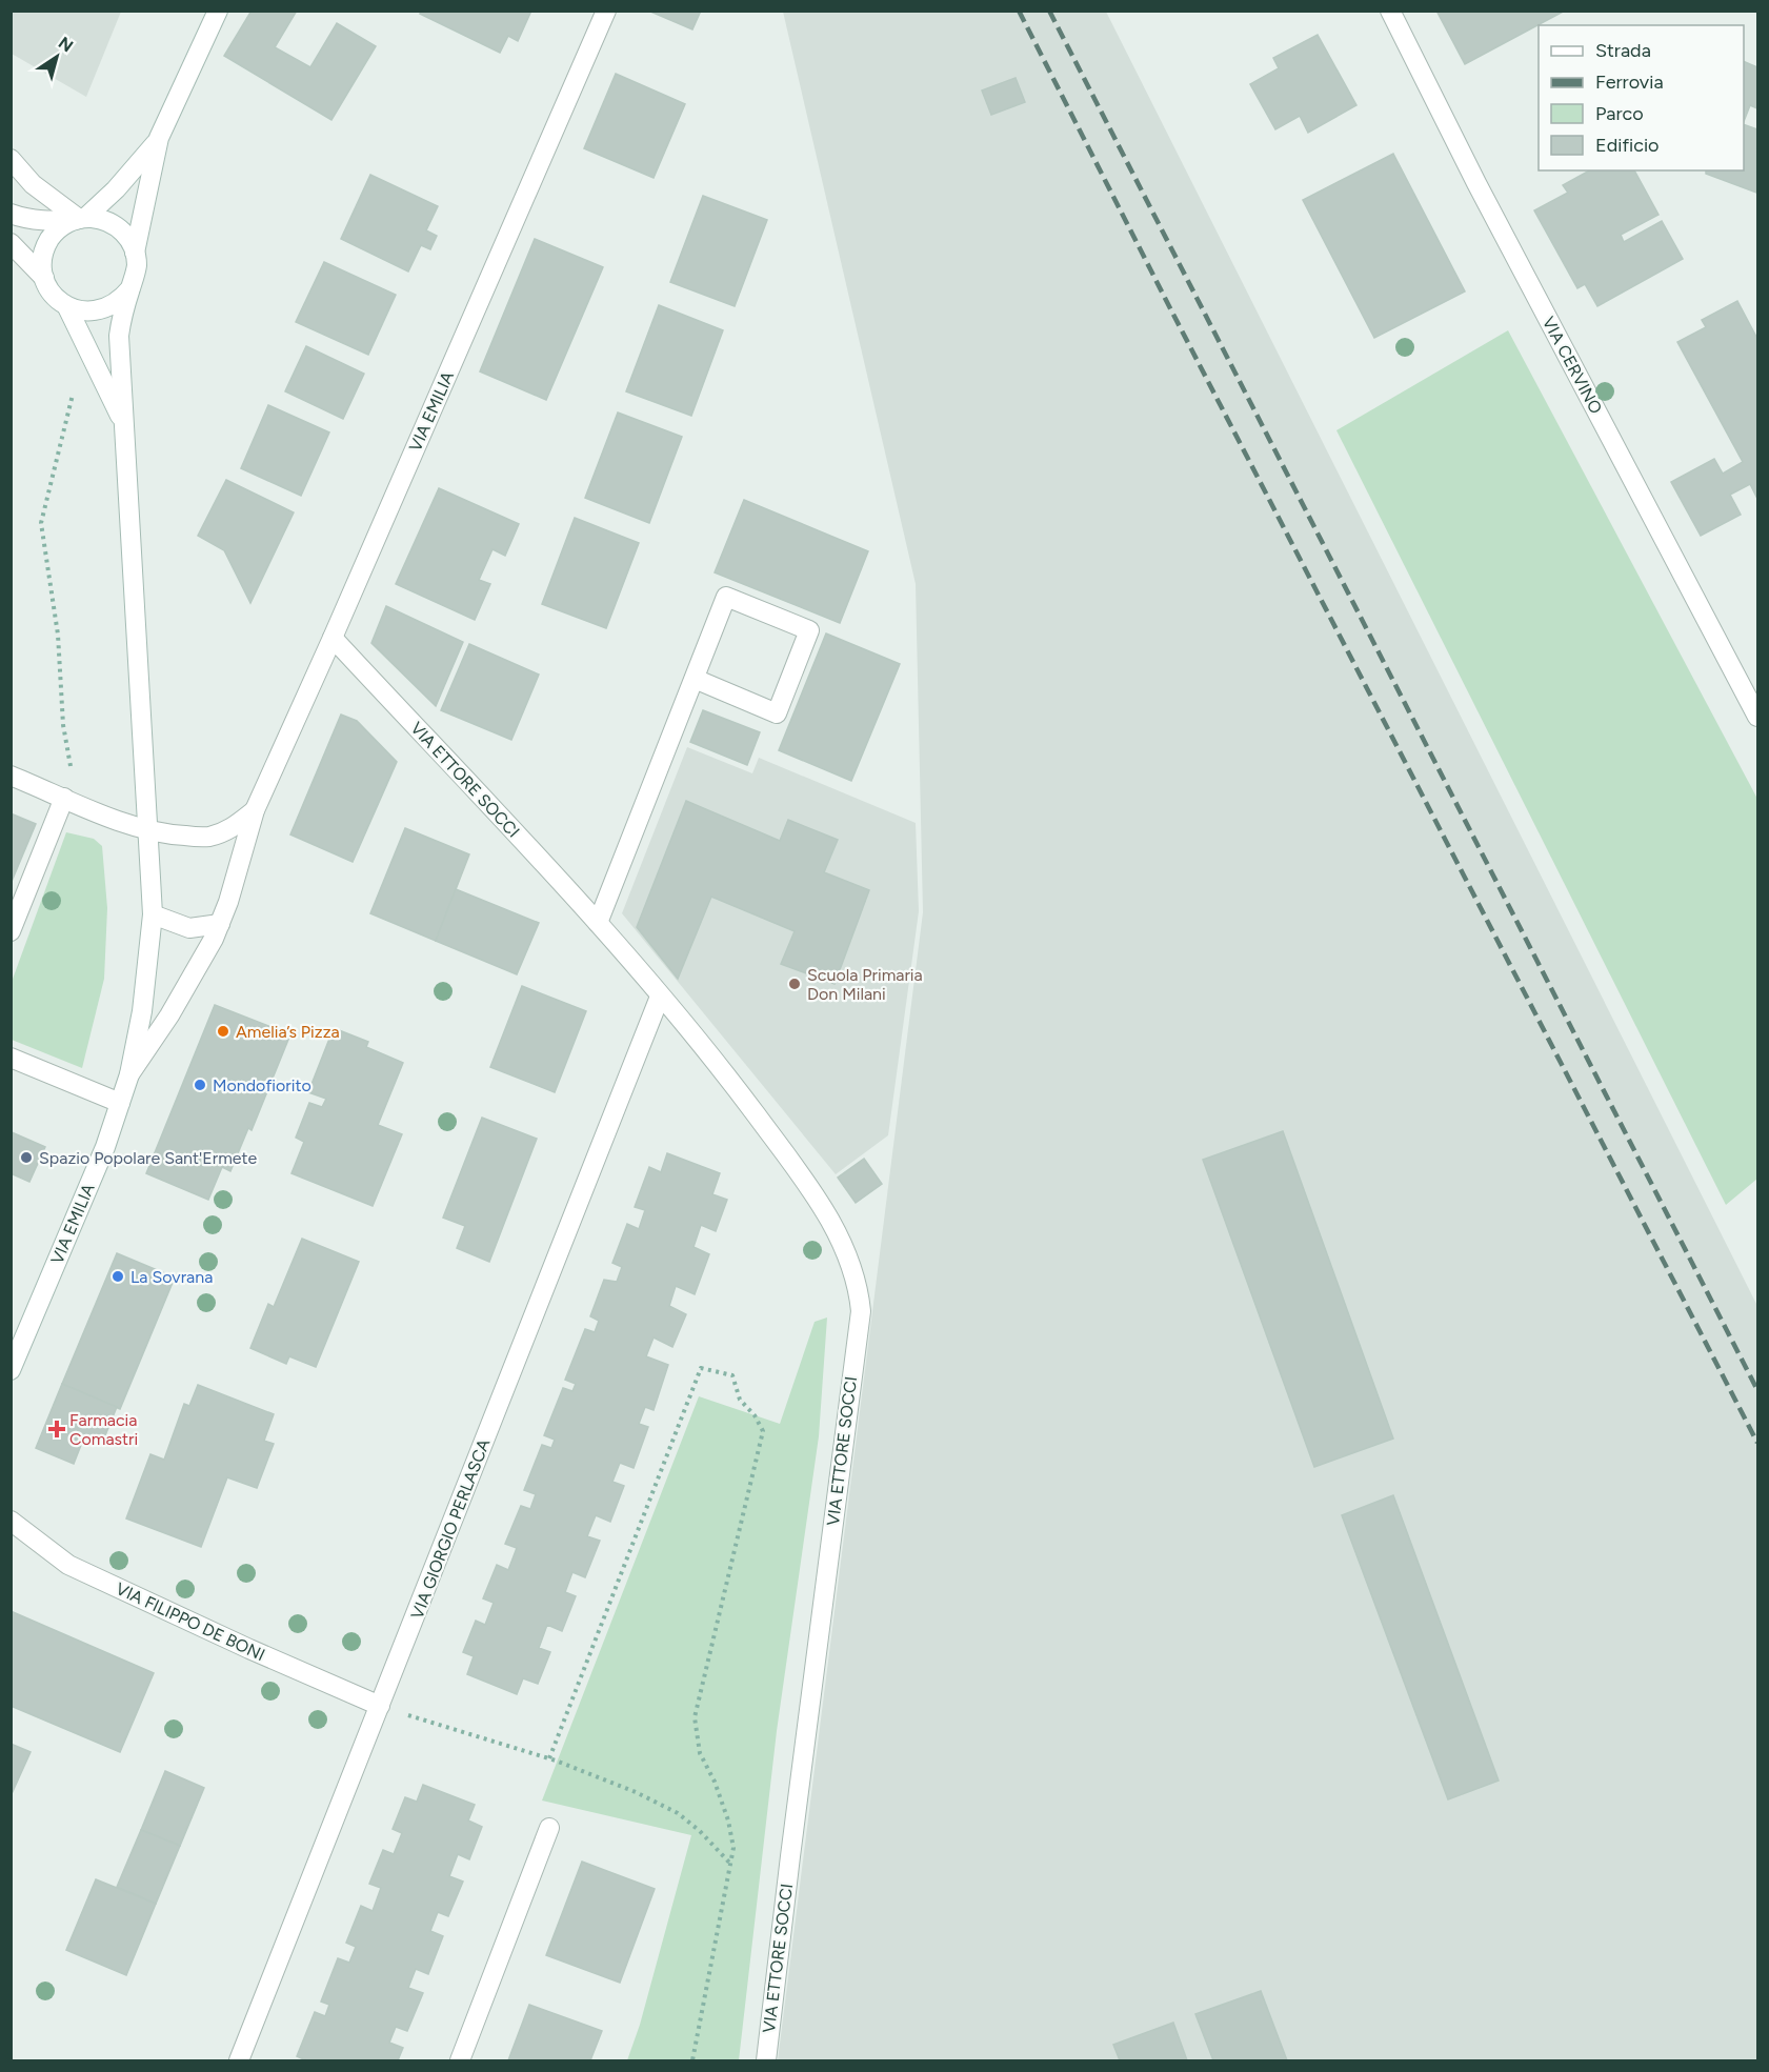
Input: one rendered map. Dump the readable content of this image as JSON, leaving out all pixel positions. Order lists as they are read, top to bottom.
{
  "streets": {
    "street": [
      "VIA CERVINO",
      "VIA EMILIA",
      "VIA ETTORE SOCCI",
      "VIA GIORGIO PERLASCA",
      "VIA FILIPPO DE BONI"
    ]
  },
  "crossings": [
    ["VIA EMILIA", "VIA ETTORE SOCCI"],
    ["VIA ETTORE SOCCI", "VIA GIORGIO PERLASCA"],
    ["VIA GIORGIO PERLASCA", "VIA FILIPPO DE BONI"]
  ],
  "places": {
    "other": [
      "Scuola Primaria Don Milani",
      "Amelia’s Pizza",
      "Mondofiorito",
      "Spazio Popolare Sant'Ermete",
      "La Sovrana"
    ],
    "health": ["Farmacia Comastri"]
  },
  "legend": [
    "Strada",
    "Ferrovia",
    "Parco",
    "Edificio"
  ],
  "north": "top right"
}
